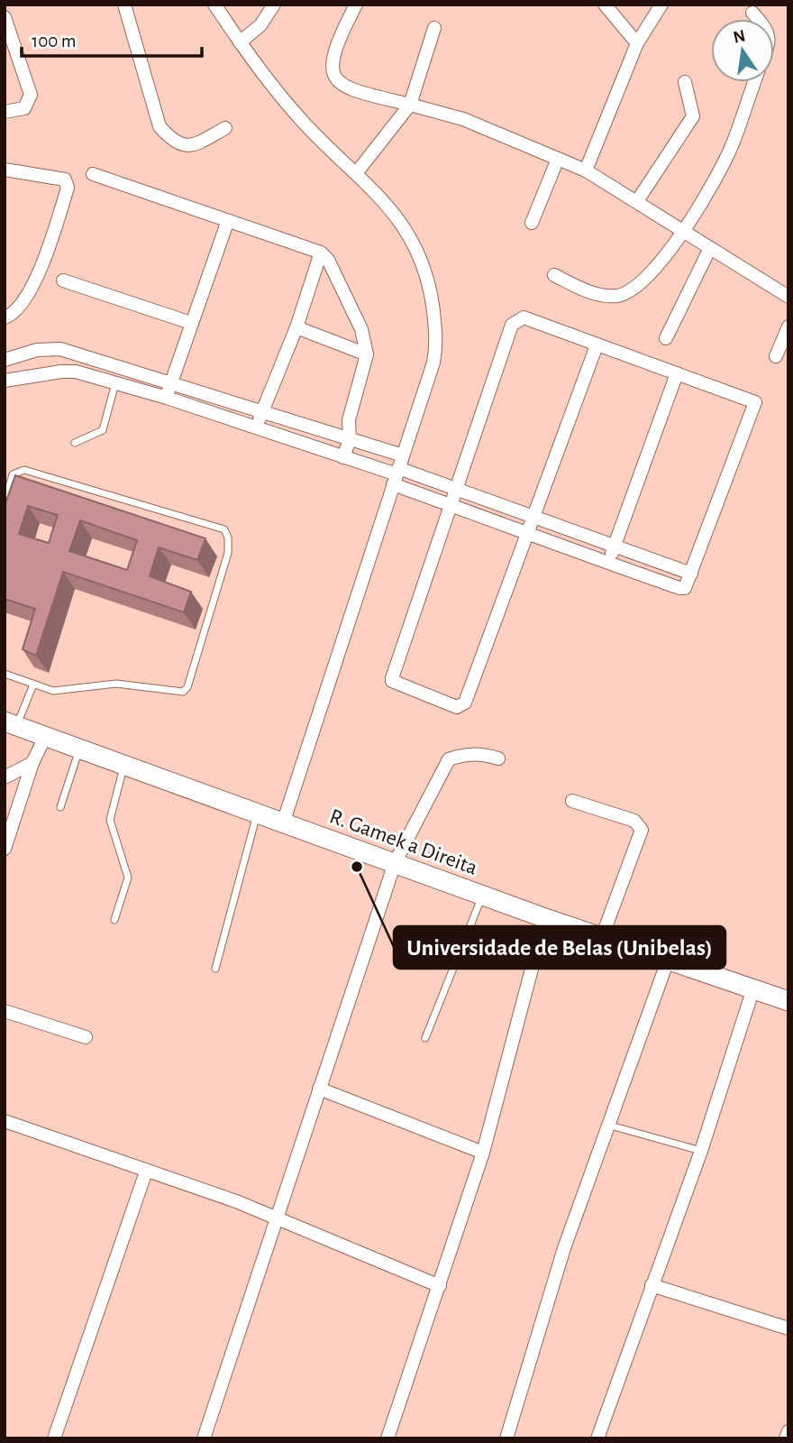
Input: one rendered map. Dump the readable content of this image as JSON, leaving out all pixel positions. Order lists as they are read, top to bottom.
{
  "streets": {
    "main road": ["R. Gamek a Direita"]
  },
  "places": ["Universidade de Belas (Unibelas)"],
  "scale_bar": "100 m",
  "north": "top"
}
